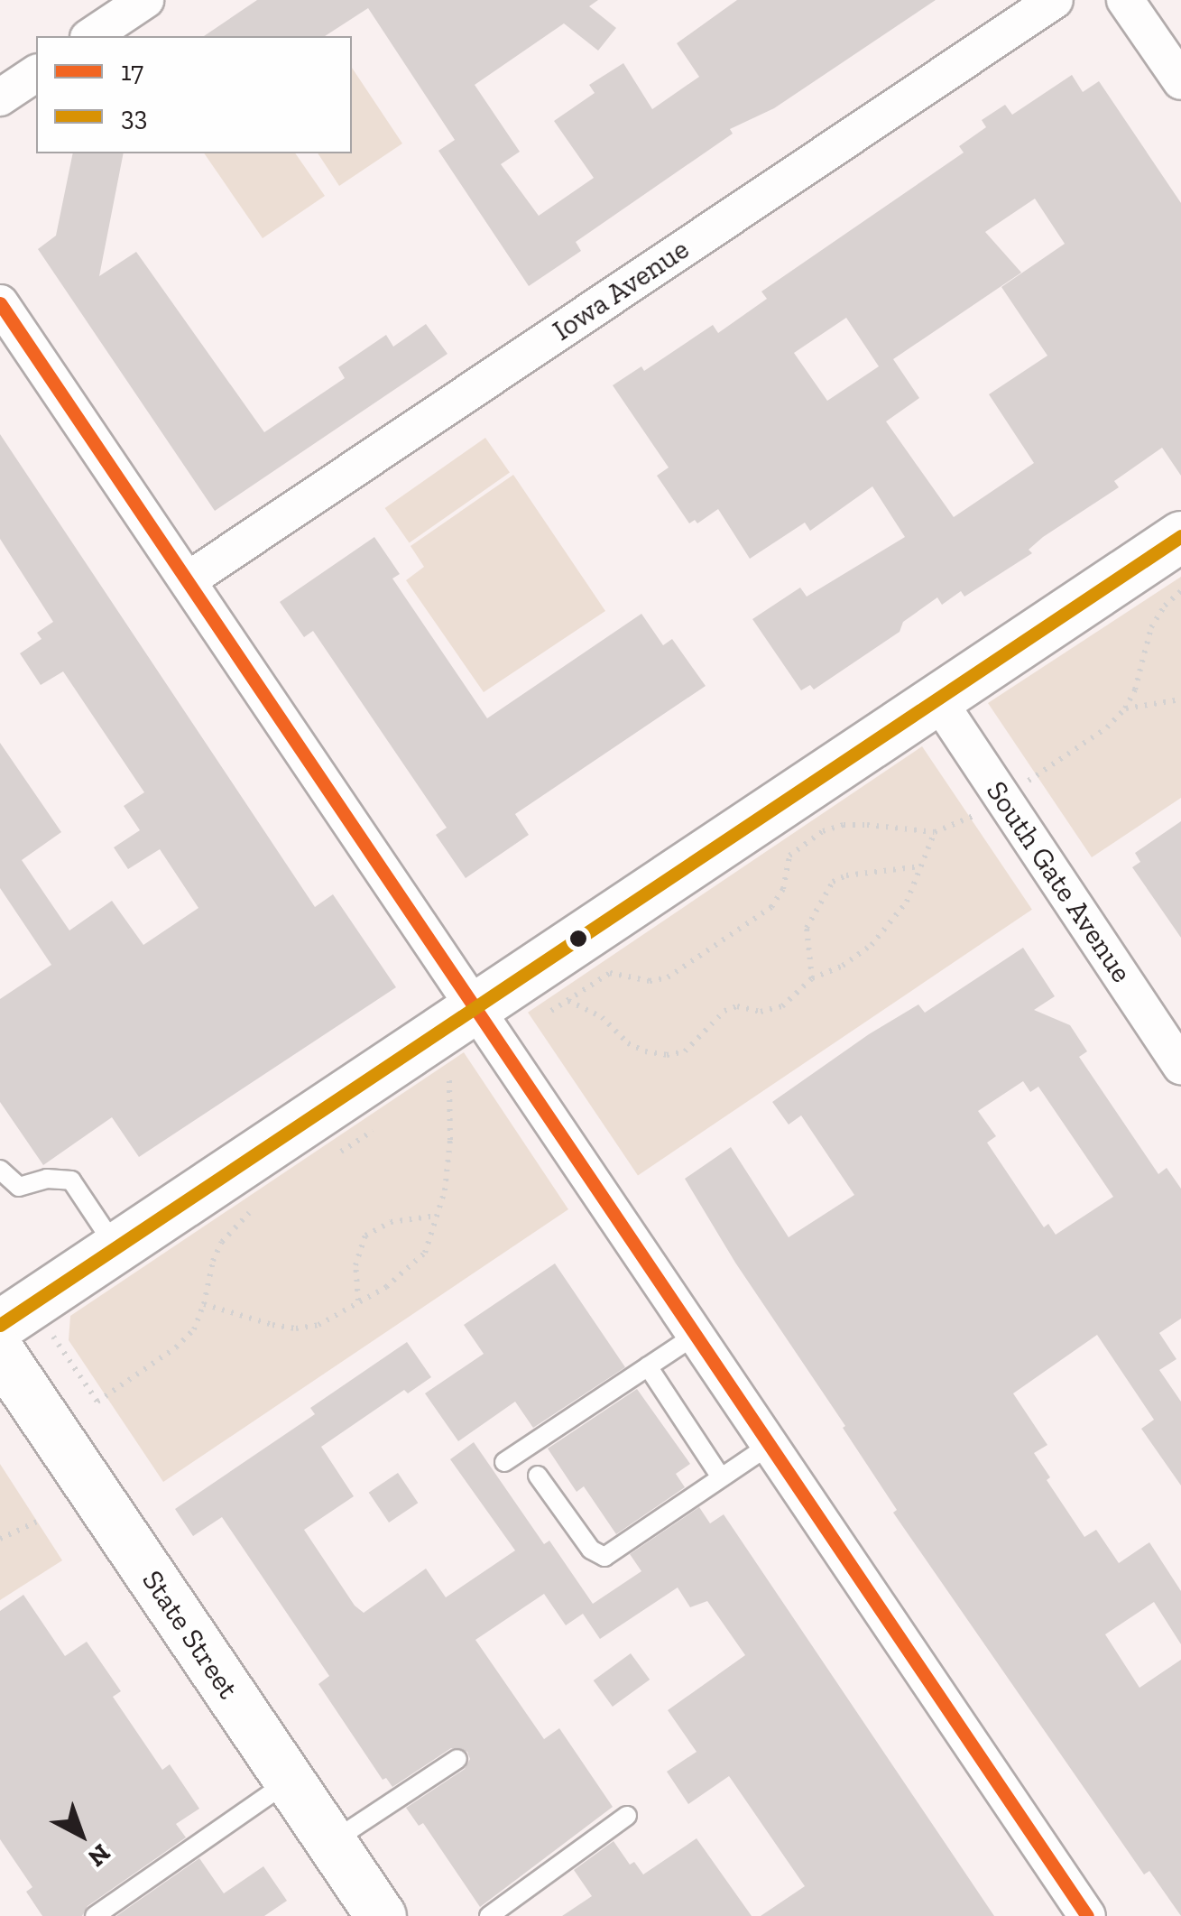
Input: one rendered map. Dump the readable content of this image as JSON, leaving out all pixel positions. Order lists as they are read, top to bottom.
{
  "streets": {
    "street": ["Iowa Avenue", "South Gate Avenue", "State Street"]
  },
  "lines": ["transit line 17", "transit line 33"],
  "legend": ["17", "33"],
  "north": "bottom right"
}
